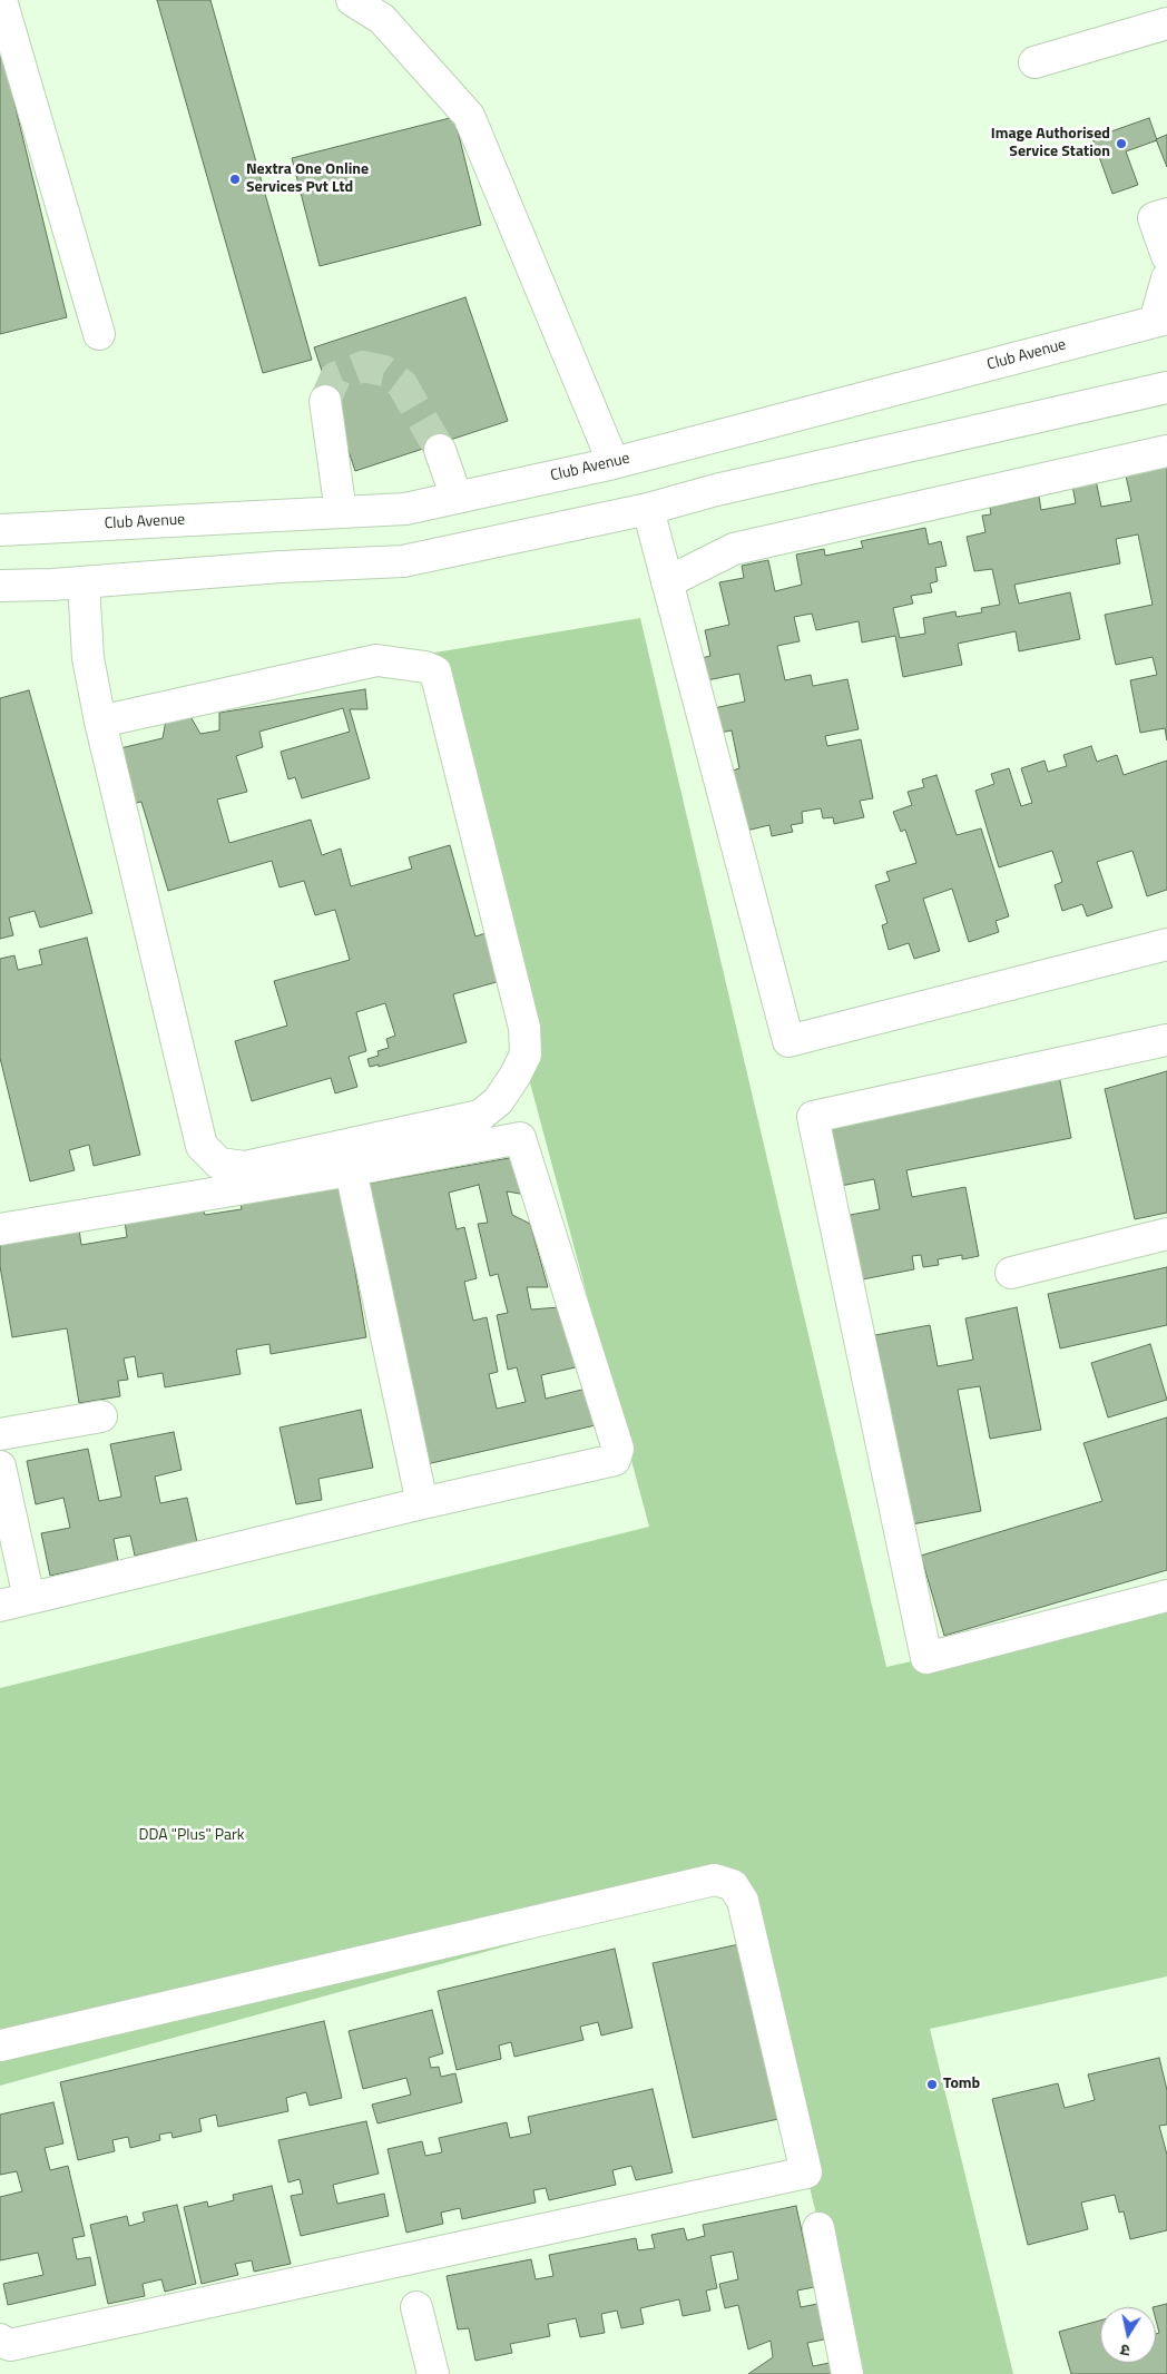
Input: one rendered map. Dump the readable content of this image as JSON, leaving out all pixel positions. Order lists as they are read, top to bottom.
{
  "streets": {
    "street": ["Club Avenue"]
  },
  "parks": ["DDA \"Plus\" Park"],
  "places": ["Image Authorised Service Station", "Nextra One Online Services Pvt Ltd", "Tomb"],
  "north": "bottom"
}
